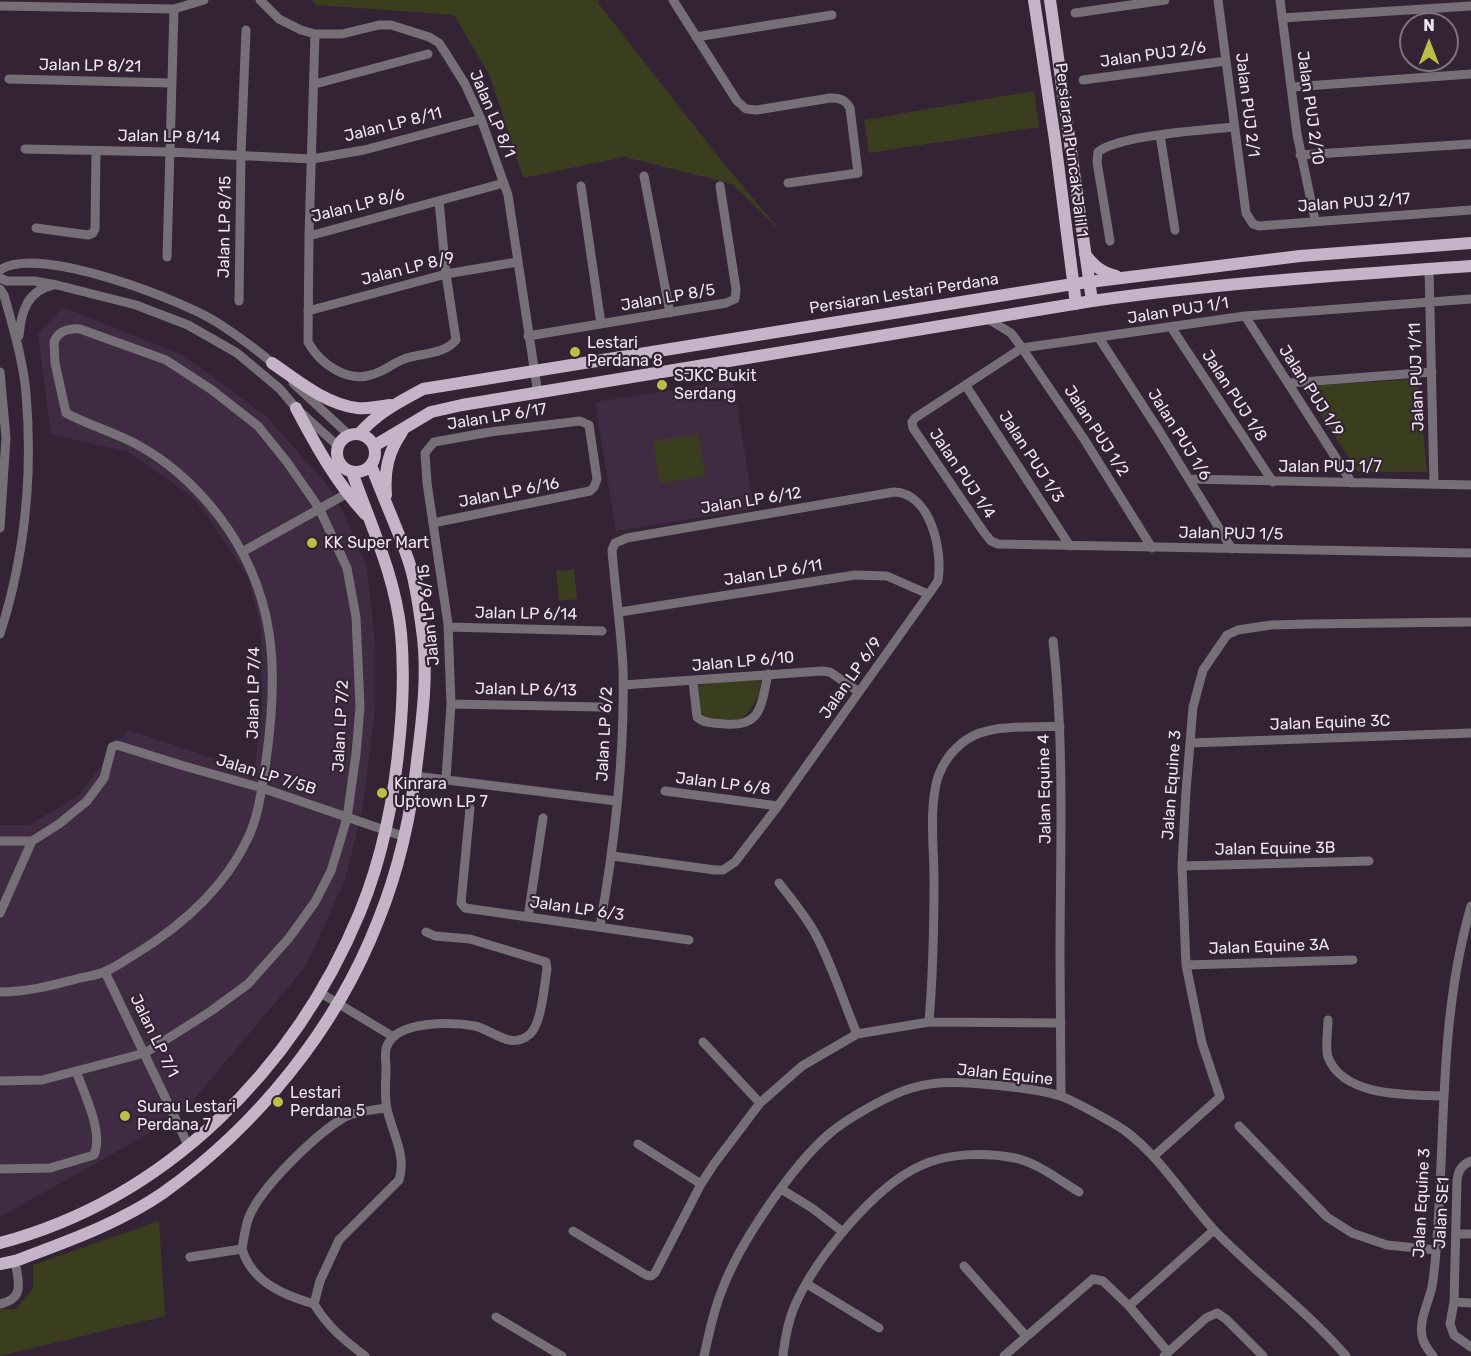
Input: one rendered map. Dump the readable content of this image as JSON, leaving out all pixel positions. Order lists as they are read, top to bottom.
{
  "streets": {
    "main road": ["Persiaran Puncak Jalil 1", "Persiaran Lestari Perdana"],
    "street": [
      "Jalan PUJ 2/6",
      "Jalan LP 8/21",
      "Jalan PUJ 2/1",
      "Jalan PUJ 2/10",
      "Jalan LP 8/1",
      "Jalan LP 8/11",
      "Jalan LP 8/14",
      "Jalan PUJ 2/17",
      "Jalan LP 8/6",
      "Jalan LP 8/15",
      "Jalan LP 8/9",
      "Jalan LP 8/5",
      "Jalan PUJ 1/1",
      "Jalan PUJ 1/11",
      "Jalan PUJ 1/9",
      "Jalan PUJ 1/8",
      "Jalan LP 6/17",
      "Jalan PUJ 1/2",
      "Jalan PUJ 1/6",
      "Jalan PUJ 1/3",
      "Jalan PUJ 1/7",
      "Jalan PUJ 1/4",
      "Jalan LP 6/16",
      "Jalan LP 6/12",
      "Jalan PUJ 1/5",
      "Jalan LP 6/11",
      "Jalan LP 6/14",
      "Jalan LP 6/15",
      "Jalan LP 6/10",
      "Jalan LP 6/9",
      "Jalan LP 6/13",
      "Jalan LP 7/4",
      "Jalan Equine 3C",
      "Jalan LP 7/2",
      "Jalan LP 6/2",
      "Jalan LP 7/5B",
      "Jalan LP 6/8",
      "Jalan Equine 3",
      "Jalan Equine 4",
      "Jalan Equine 3B",
      "Jalan LP 6/3",
      "Jalan Equine 3A",
      "Jalan LP 7/1",
      "Jalan Equine",
      "Jalan SE1"
    ]
  },
  "crossings": [
    ["Jalan PUJ 2/6", "Jalan PUJ 2/1"],
    ["Jalan PUJ 2/1", "Jalan PUJ 2/17"],
    ["Jalan PUJ 2/10", "Jalan PUJ 2/17"],
    ["Jalan LP 8/1", "Jalan LP 8/11"],
    ["Jalan LP 8/1", "Jalan LP 8/6"],
    ["Jalan LP 8/1", "Jalan LP 8/9"],
    ["Jalan LP 8/1", "Persiaran Lestari Perdana"],
    ["Jalan LP 8/1", "Jalan LP 8/5"],
    ["Jalan LP 8/11", "Jalan LP 8/14"],
    ["Jalan LP 8/11", "Jalan LP 8/6"],
    ["Jalan LP 8/14", "Jalan LP 8/6"],
    ["Jalan LP 8/14", "Jalan LP 8/15"],
    ["Persiaran Puncak Jalil 1", "Persiaran Lestari Perdana"],
    ["Jalan PUJ 1/1", "Jalan PUJ 1/11"],
    ["Jalan PUJ 1/1", "Jalan PUJ 1/9"],
    ["Jalan PUJ 1/1", "Jalan PUJ 1/8"],
    ["Jalan PUJ 1/1", "Jalan PUJ 1/2"],
    ["Jalan PUJ 1/1", "Jalan PUJ 1/6"],
    ["Jalan PUJ 1/1", "Jalan PUJ 1/3"],
    ["Jalan PUJ 1/1", "Jalan PUJ 1/4"],
    ["Jalan PUJ 1/11", "Jalan PUJ 1/7"],
    ["Jalan PUJ 1/9", "Jalan PUJ 1/7"],
    ["Jalan PUJ 1/8", "Jalan PUJ 1/7"],
    ["Jalan LP 6/17", "Jalan LP 6/16"],
    ["Jalan LP 6/17", "Jalan LP 6/15"],
    ["Jalan PUJ 1/2", "Jalan PUJ 1/5"],
    ["Jalan PUJ 1/6", "Jalan PUJ 1/7"],
    ["Jalan PUJ 1/6", "Jalan PUJ 1/5"],
    ["Jalan PUJ 1/3", "Jalan PUJ 1/5"],
    ["Jalan PUJ 1/4", "Jalan PUJ 1/5"],
    ["Jalan LP 6/16", "Jalan LP 6/15"],
    ["Jalan LP 6/12", "Jalan LP 6/9"],
    ["Jalan LP 6/12", "Jalan LP 6/2"],
    ["Jalan LP 6/11", "Jalan LP 6/9"],
    ["Jalan LP 6/11", "Jalan LP 6/2"],
    ["Jalan LP 6/14", "Jalan LP 6/15"],
    ["Jalan LP 6/15", "Jalan LP 6/13"],
    ["Jalan LP 6/10", "Jalan LP 6/9"],
    ["Jalan LP 6/10", "Jalan LP 6/2"],
    ["Jalan LP 6/9", "Jalan LP 6/2"],
    ["Jalan LP 6/9", "Jalan LP 6/8"],
    ["Jalan LP 7/4", "Jalan LP 7/2"],
    ["Jalan LP 7/4", "Jalan LP 7/5B"],
    ["Jalan LP 7/4", "Jalan LP 7/1"],
    ["Jalan Equine 3C", "Jalan Equine 3"],
    ["Jalan LP 7/2", "Jalan LP 7/5B"],
    ["Jalan LP 7/2", "Jalan LP 7/1"],
    ["Jalan LP 6/2", "Jalan LP 6/3"],
    ["Jalan Equine 3", "Jalan Equine 3B"],
    ["Jalan Equine 3", "Jalan Equine 3A"],
    ["Jalan Equine 3", "Jalan Equine"],
    ["Jalan Equine 4", "Jalan Equine"]
  ],
  "places": [
    "Lestari Perdana 8",
    "SJKC Bukit Serdang",
    "KK Super Mart",
    "Kinrara Uptown LP 7",
    "Lestari Perdana 5",
    "Surau Lestari Perdana 7"
  ],
  "north": "top"
}
